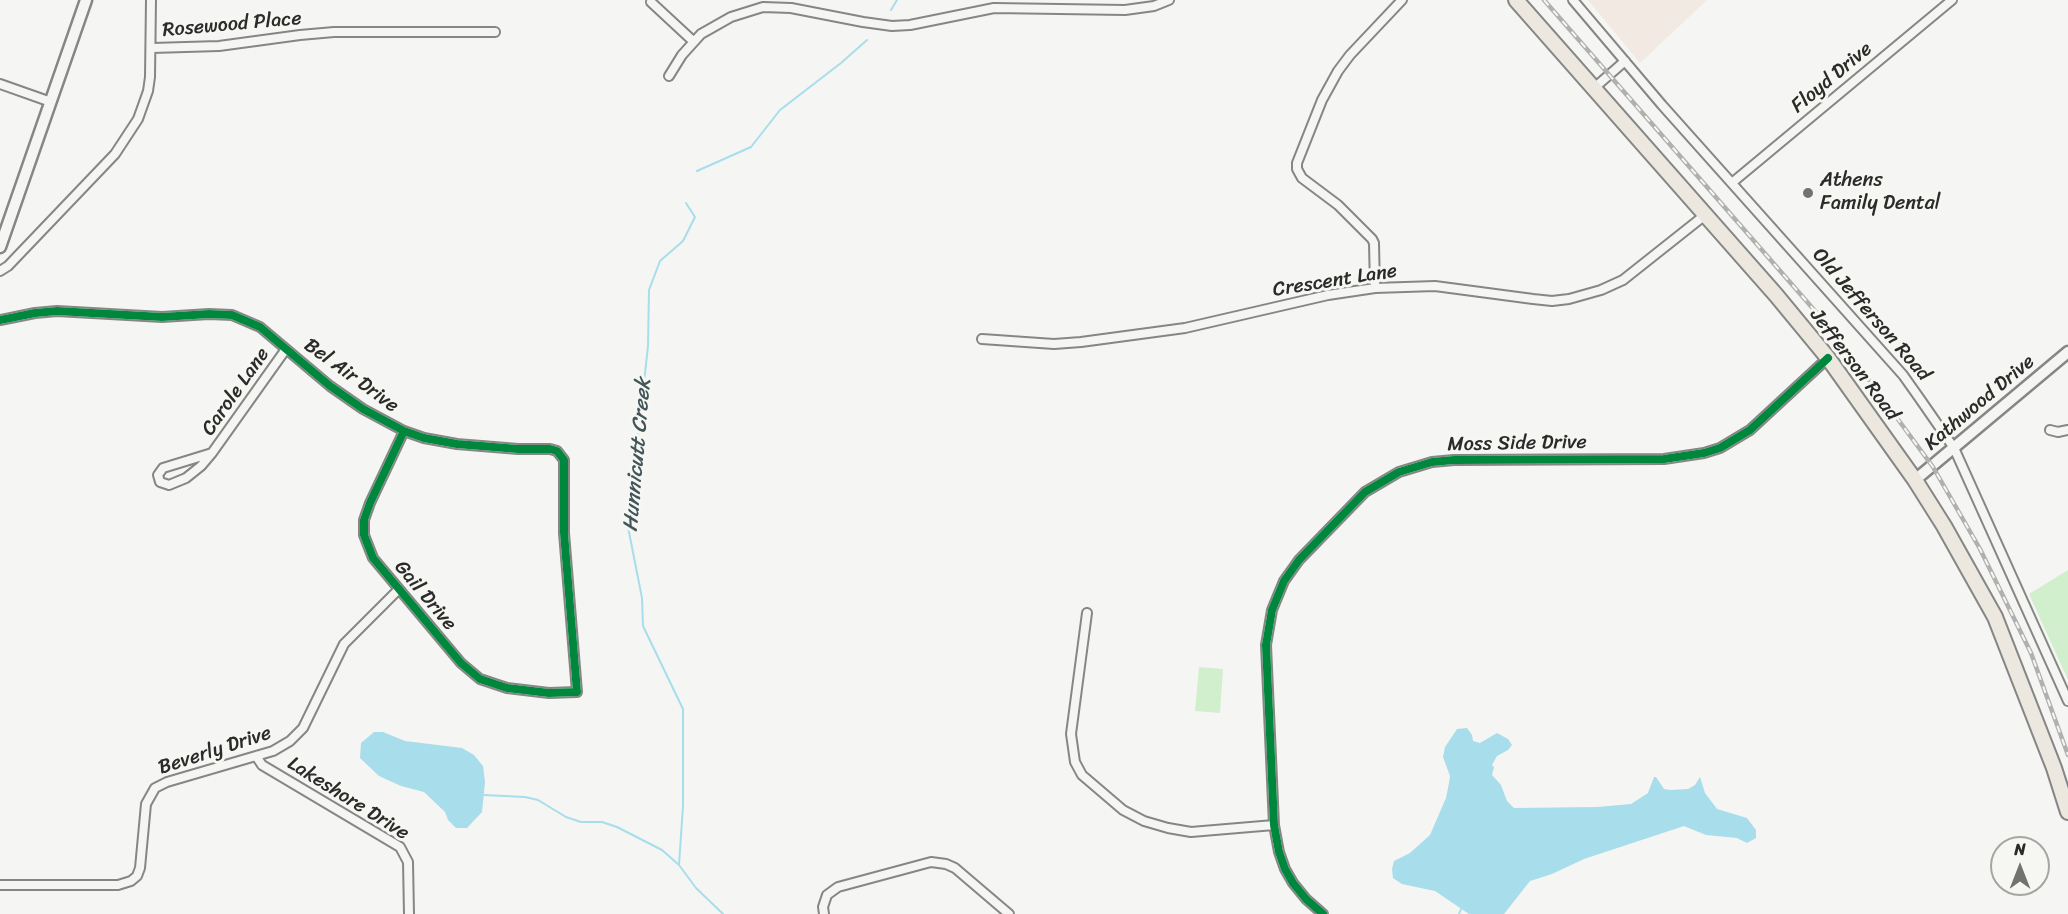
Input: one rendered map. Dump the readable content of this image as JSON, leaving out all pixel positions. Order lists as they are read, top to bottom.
{
  "streets": {
    "highway": ["Jefferson Road"],
    "main road": ["Kathwood Drive"],
    "street": [
      "Rosewood Place",
      "Floyd Drive",
      "Crescent Lane",
      "Old Jefferson Road",
      "Bel Air Drive",
      "Carole Lane",
      "Moss Side Drive",
      "Gail Drive",
      "Beverly Drive",
      "Lakeshore Drive"
    ]
  },
  "crossings": [
    ["Floyd Drive", "Old Jefferson Road"],
    ["Crescent Lane", "Jefferson Road"],
    ["Old Jefferson Road", "Kathwood Drive"],
    ["Jefferson Road", "Kathwood Drive"],
    ["Jefferson Road", "Moss Side Drive"],
    ["Bel Air Drive", "Carole Lane"],
    ["Bel Air Drive", "Gail Drive"],
    ["Gail Drive", "Beverly Drive"],
    ["Beverly Drive", "Lakeshore Drive"]
  ],
  "water": ["Hunnicutt Creek"],
  "places": ["Athens Family Dental"],
  "north": "top"
}
